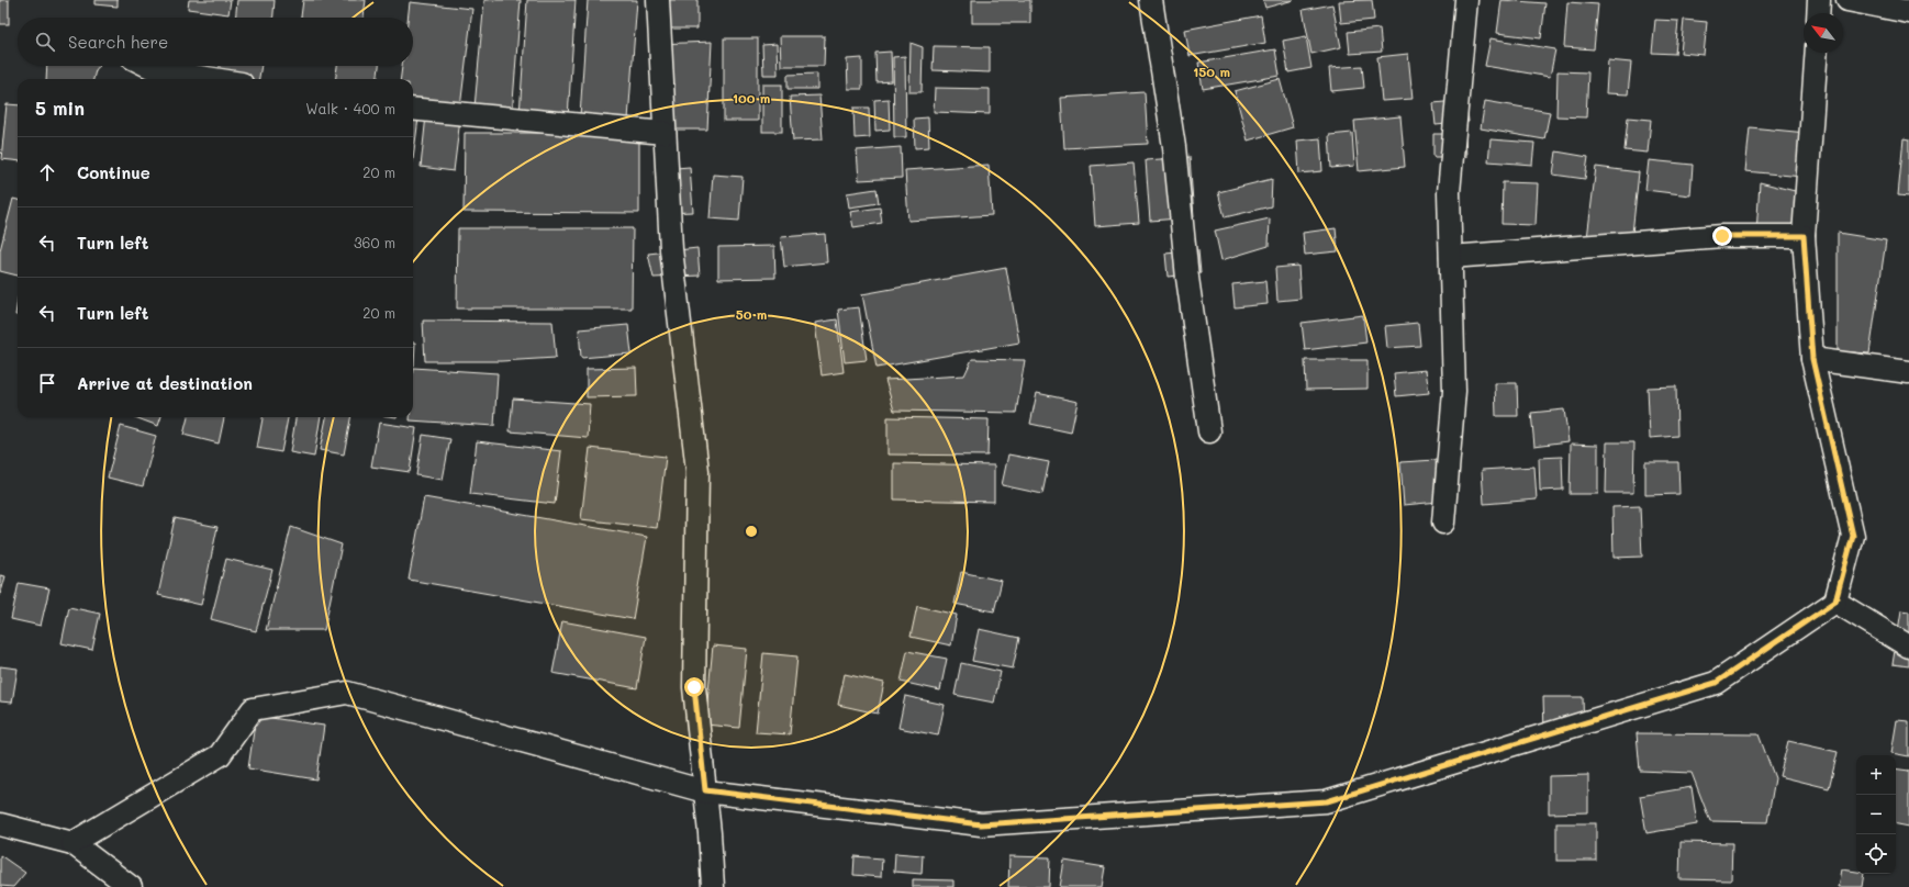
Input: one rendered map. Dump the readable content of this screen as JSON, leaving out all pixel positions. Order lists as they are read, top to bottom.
{
  "north": "top left",
  "page": {
    "search": "Search here",
    "heading": ["5 min", "Walk · 400 m"],
    "list": [
      ["Continue", "20 m"],
      ["Turn left", "360 m"],
      ["Turn left", "20 m"],
      "Arrive at destination"
    ],
    "map_buttons": ["+", "−"]
  },
  "rings": ["150 m", "100 m", "50 m"]
}
